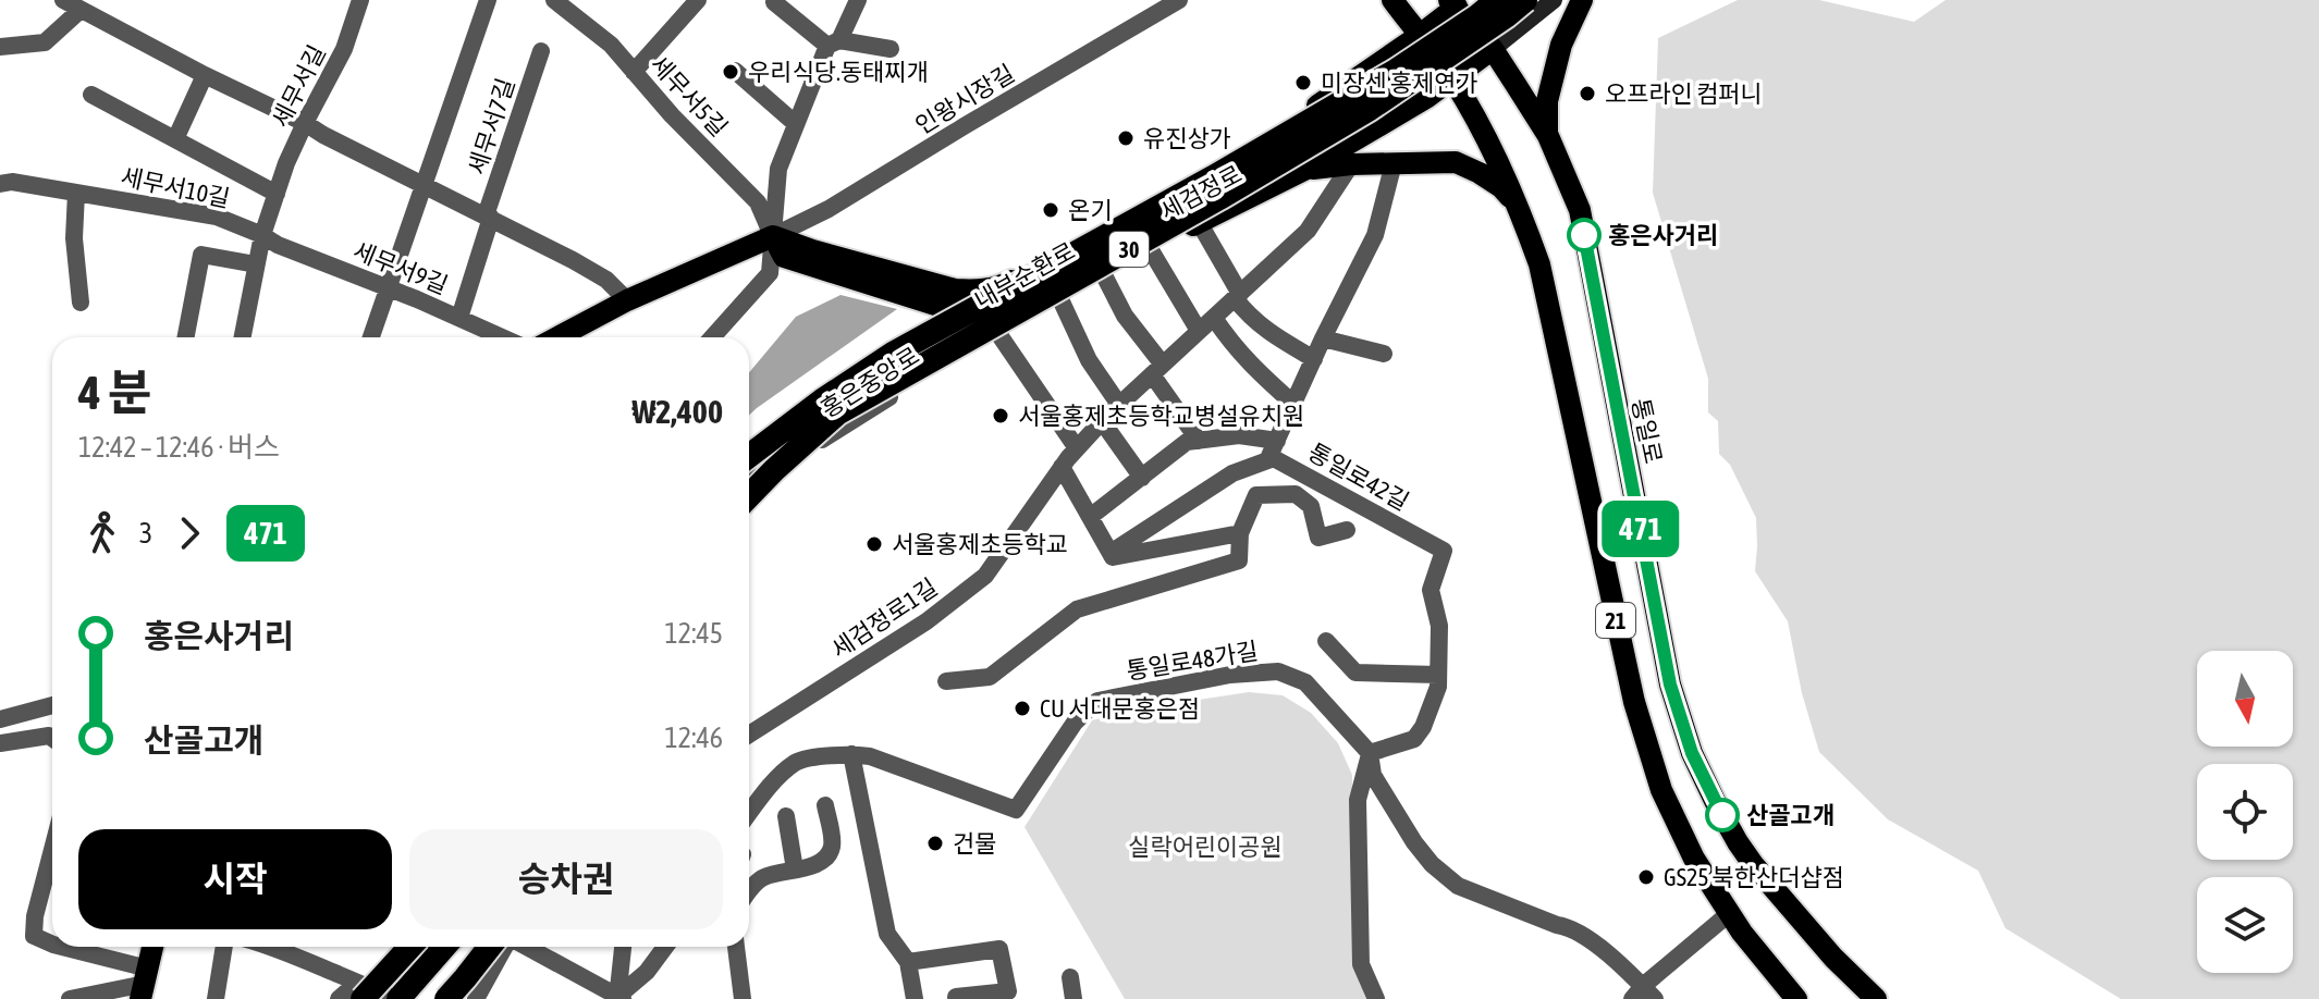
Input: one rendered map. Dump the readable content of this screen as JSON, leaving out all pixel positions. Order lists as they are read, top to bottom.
{
  "streets": {
    "highway": ["30", "내부순환로"],
    "main road": ["세검정로", "통일로", "21"],
    "street": [
      "세무서길",
      "세무서5길",
      "인왕시장길",
      "세무서7길",
      "세무서10길",
      "세무서9길",
      "홍은중앙로",
      "통일로42길",
      "세검정로1길",
      "통일로48가길"
    ]
  },
  "crossings": [
    ["세무서길", "세무서7길"],
    ["세무서길", "세무서10길"],
    ["세무서길", "세무서9길"],
    ["세무서5길", "인왕시장길"],
    ["세무서5길", "세검정로"],
    ["인왕시장길", "세검정로"],
    ["세무서7길", "세무서9길"],
    ["세무서10길", "세무서9길"],
    ["세검정로", "홍은중앙로"],
    ["세검정로", "통일로"],
    ["세검정로", "21"],
    ["통일로42길", "통일로48가길"]
  ],
  "parks": ["실락어린이공원"],
  "places": [
    "우리식당.동태찌개",
    "미장센 홍제연가",
    "오프라인 컴퍼니",
    "유진상가",
    "온기",
    "홍은사거리",
    "서울홍제초등학교병설유치원",
    "서울홍제초등학교",
    "CU 서대문홍은점",
    "산골고개",
    "건물",
    "GS25 북한산더샵점"
  ],
  "lines": ["bus line 471"],
  "north": "bottom",
  "page": {
    "on_map": "471",
    "heading": ["4 분", "12:42 – 12:46 · 버스", "₩2,400"],
    "legs": ["3", "471"],
    "list": [
      {
        "name": "홍은사거리",
        "value": "12:45"
      },
      {
        "name": "산골고개",
        "value": "12:46"
      }
    ],
    "buttons": ["시작", "승차권"]
  }
}
